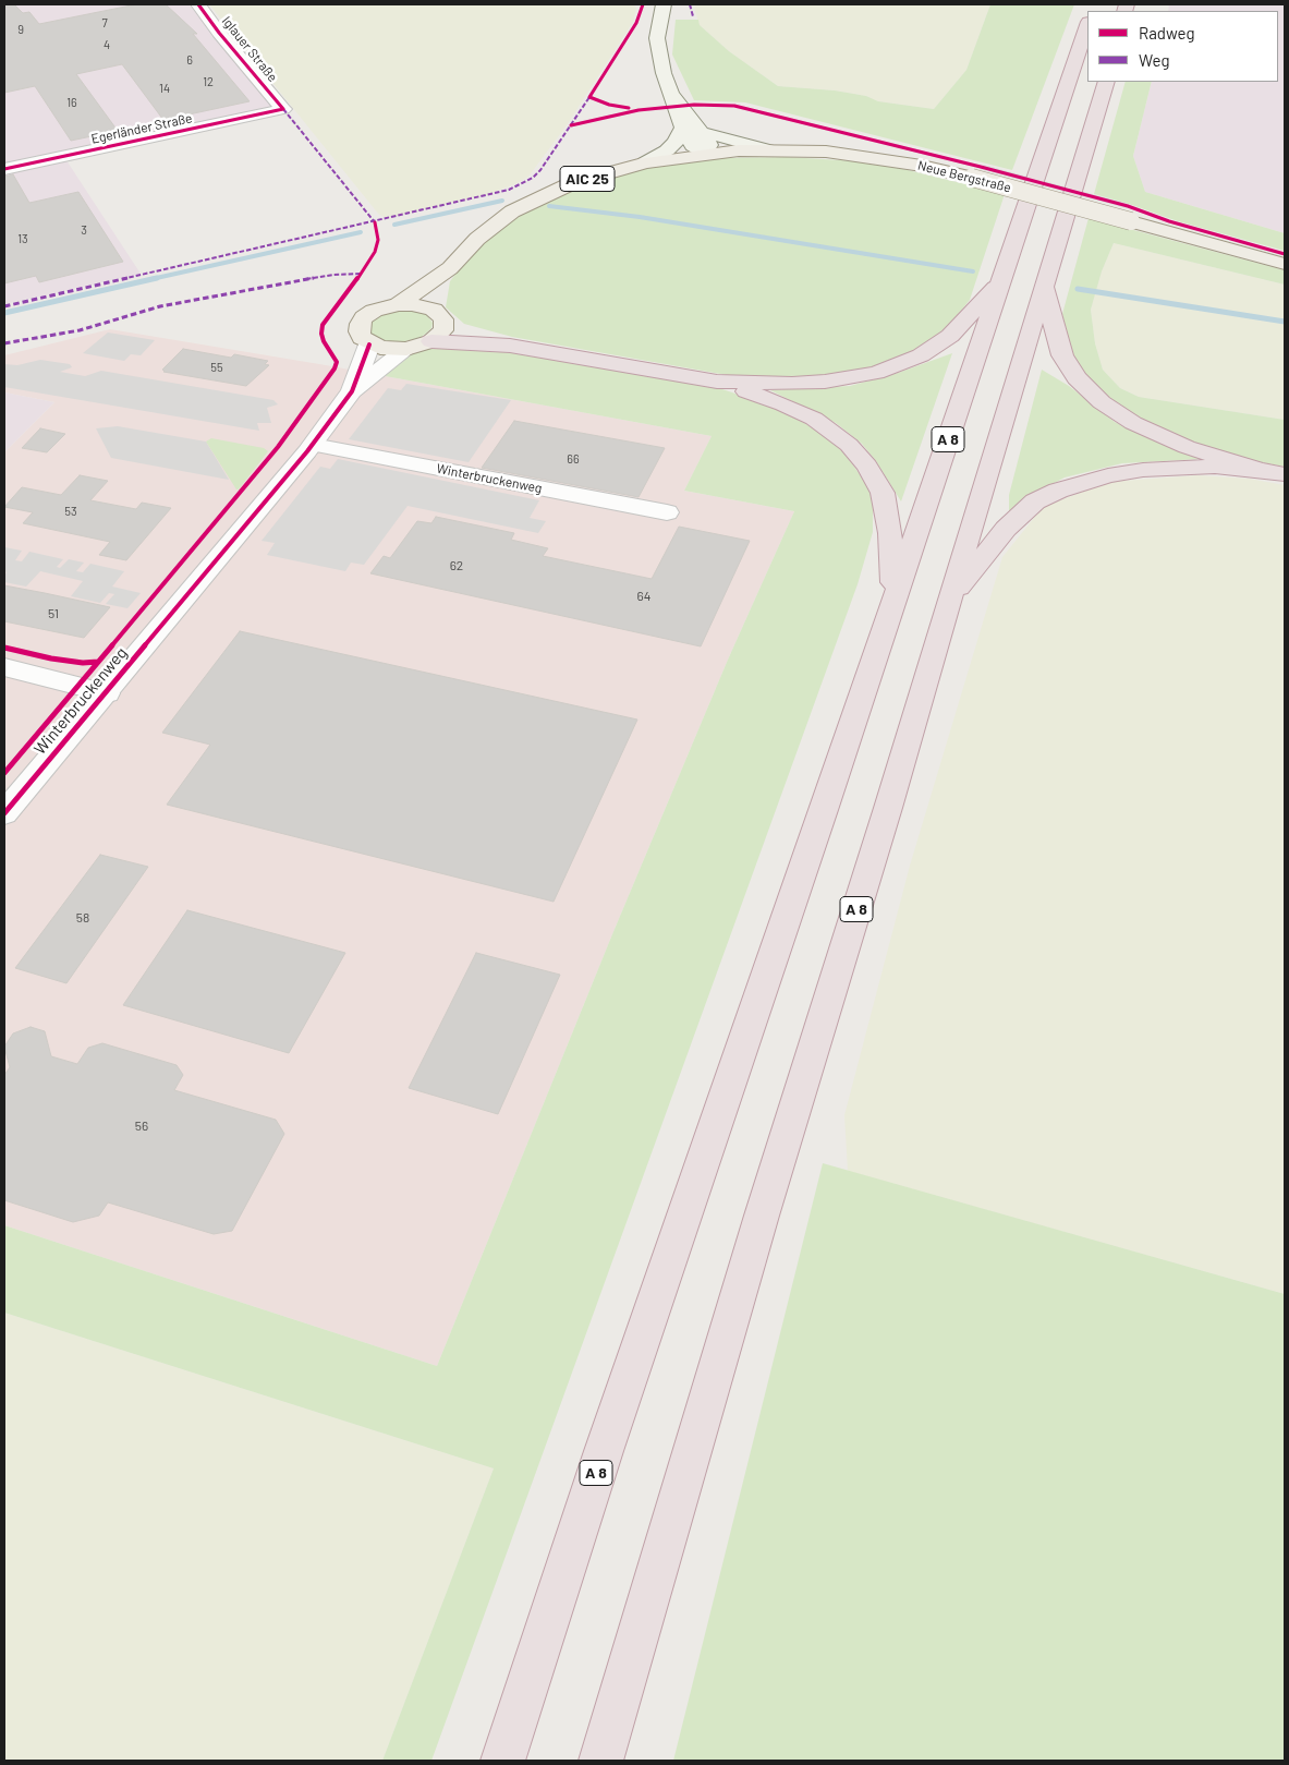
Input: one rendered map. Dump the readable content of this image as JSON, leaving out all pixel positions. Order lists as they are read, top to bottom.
{
  "streets": {
    "highway": ["A 8"],
    "main road": ["Neue Bergstraße", "AIC 25"],
    "street": ["Iglauer Straße", "Egerländer Straße", "Winterbruckenweg"]
  },
  "crossings": [
    ["Iglauer Straße", "Egerländer Straße"],
    ["Neue Bergstraße", "AIC 25"]
  ],
  "house_numbers": [
    "7",
    "9",
    "4",
    "6",
    "12",
    "14",
    "16",
    "3",
    "13",
    "55",
    "66",
    "53",
    "62",
    "64",
    "51",
    "58",
    "56"
  ],
  "legend": ["Radweg", "Weg"]
}
